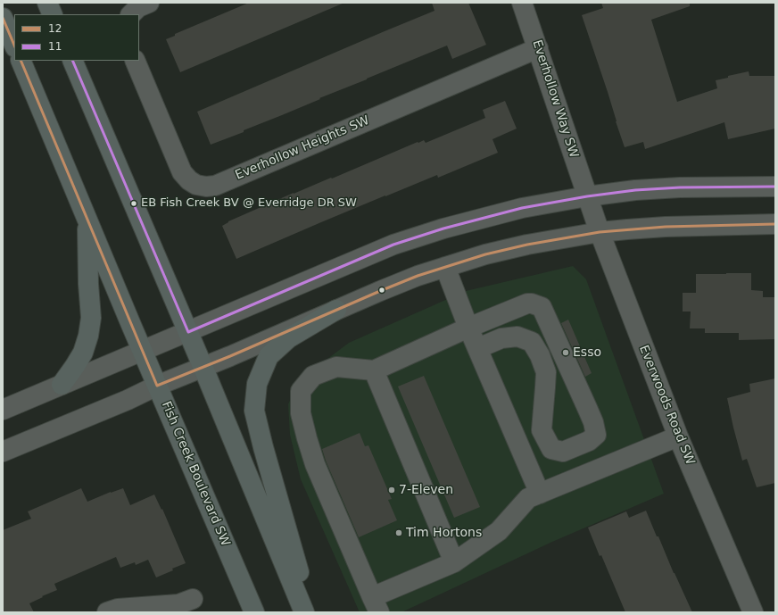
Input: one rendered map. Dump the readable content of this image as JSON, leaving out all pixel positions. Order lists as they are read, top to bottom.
{
  "streets": {
    "main road": ["Fish Creek Boulevard SW"],
    "street": ["Everhollow Way SW", "Everhollow Heights SW", "Everwoods Road SW"]
  },
  "crossings": [
    ["Everhollow Way SW", "Everhollow Heights SW"],
    ["Everhollow Way SW", "Everwoods Road SW"]
  ],
  "places": [
    "EB Fish Creek BV @ Everridge DR SW",
    "Esso",
    "7-Eleven",
    "Tim Hortons"
  ],
  "lines": ["transit line 12", "transit line 11"],
  "legend": ["12", "11"]
}
